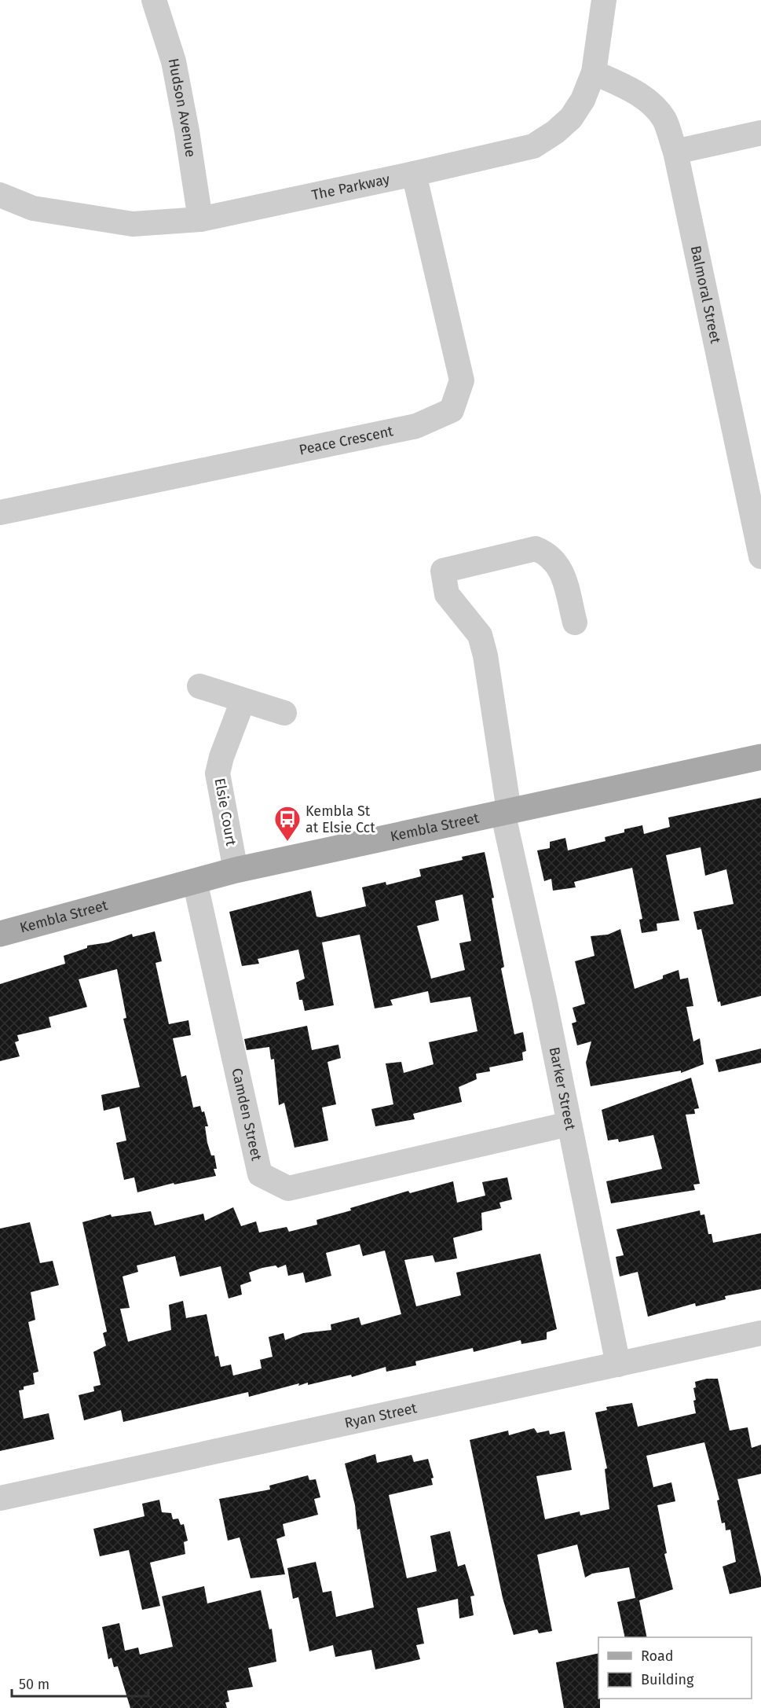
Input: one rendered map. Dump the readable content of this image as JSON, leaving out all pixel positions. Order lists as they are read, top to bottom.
{
  "streets": {
    "main road": ["Kembla Street"],
    "street": [
      "Hudson Avenue",
      "The Parkway",
      "Balmoral Street",
      "Peace Crescent",
      "Elsie Court",
      "Barker Street",
      "Camden Street",
      "Ryan Street"
    ]
  },
  "crossings": [
    ["Hudson Avenue", "The Parkway"],
    ["The Parkway", "Balmoral Street"],
    ["The Parkway", "Peace Crescent"],
    ["Elsie Court", "Kembla Street"],
    ["Kembla Street", "Barker Street"],
    ["Kembla Street", "Camden Street"],
    ["Barker Street", "Camden Street"],
    ["Barker Street", "Ryan Street"]
  ],
  "places": {
    "bus stop": ["Kembla St at Elsie Cct"]
  },
  "legend": ["Road", "Building"],
  "scale_bar": "50 m"
}
